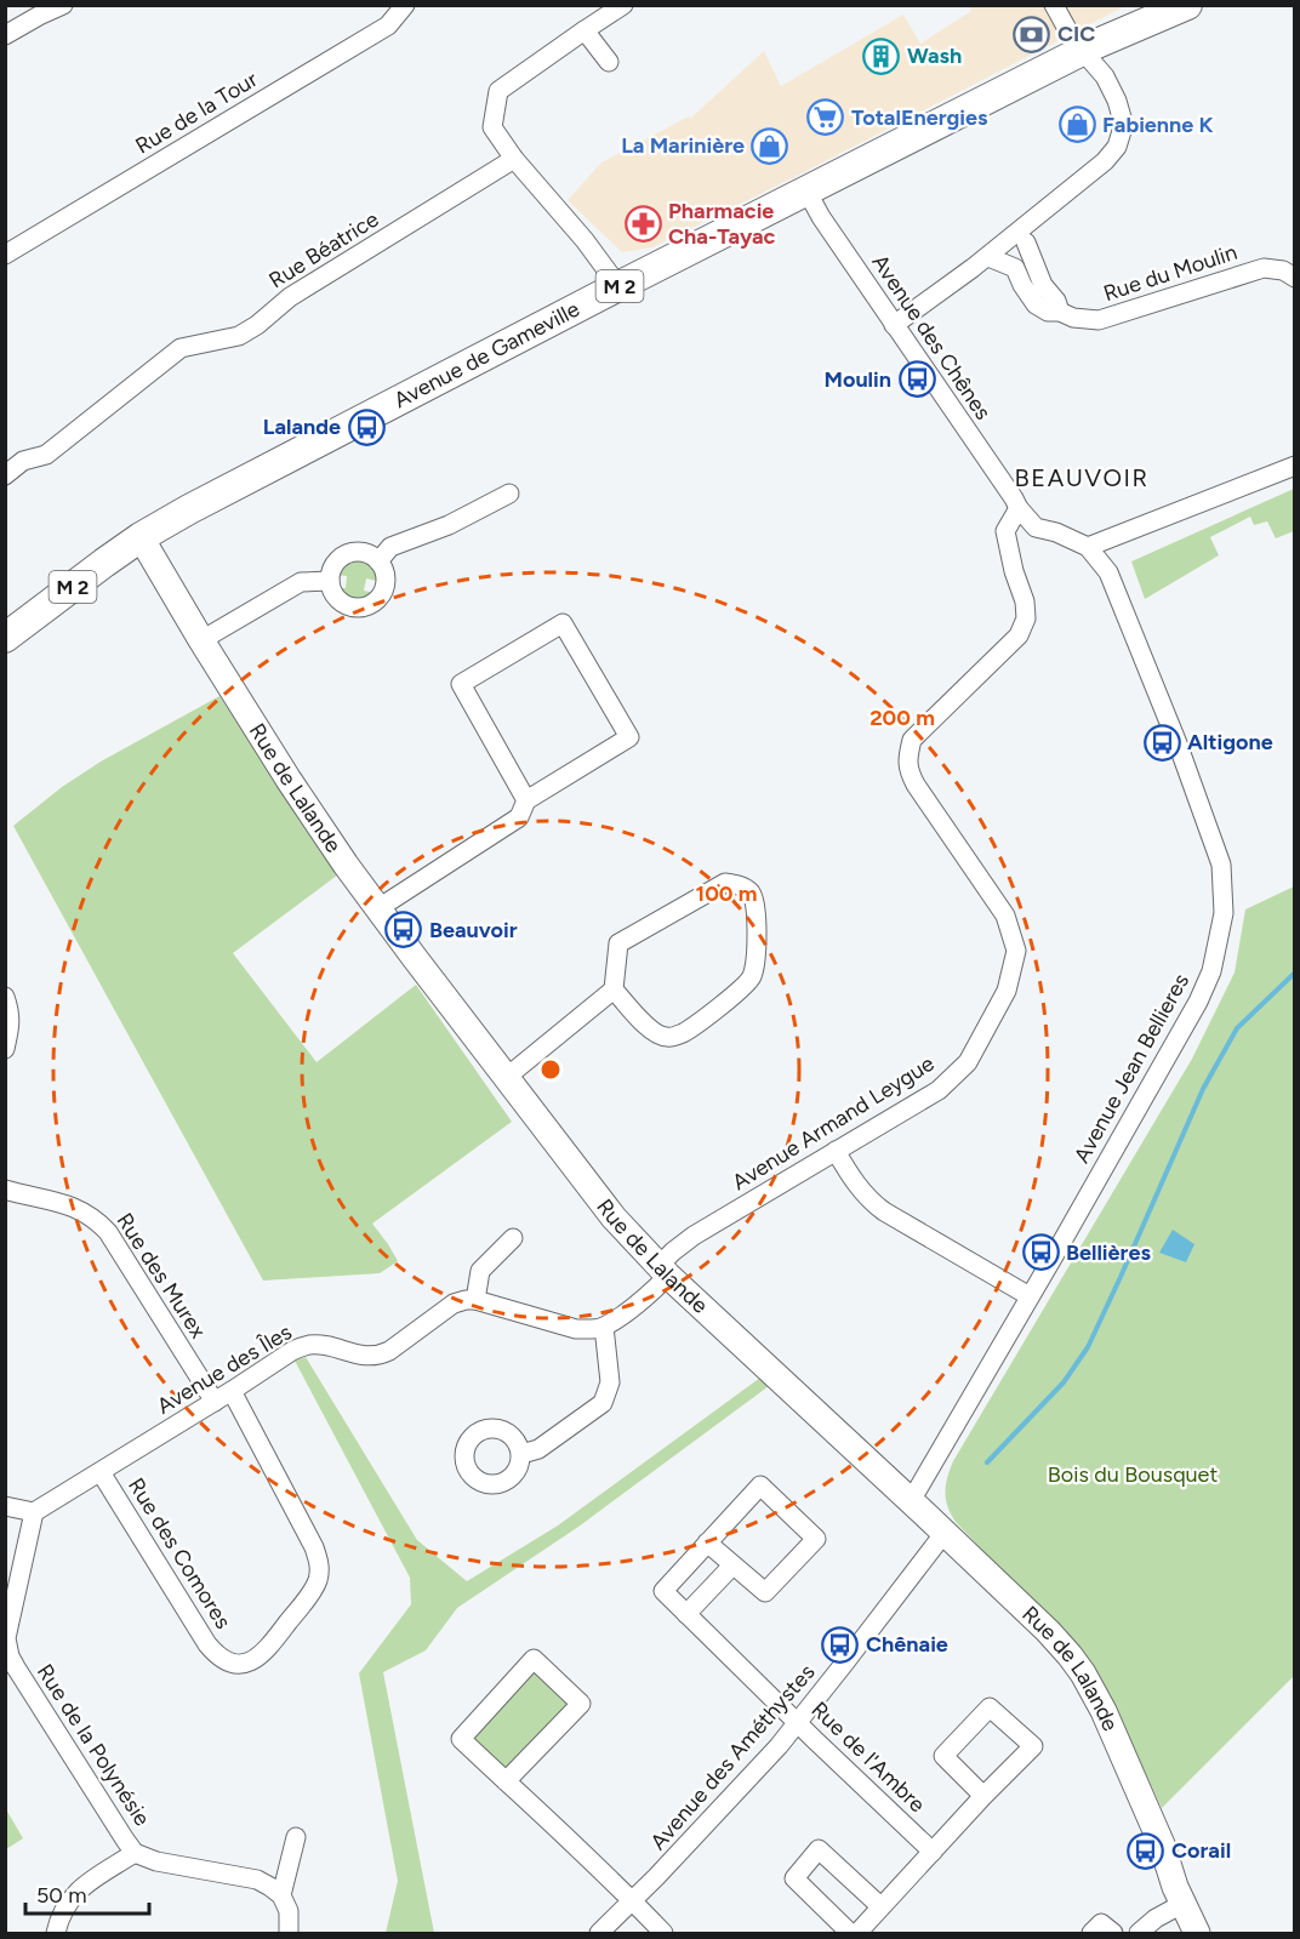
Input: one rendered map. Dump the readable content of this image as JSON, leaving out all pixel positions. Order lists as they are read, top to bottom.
{
  "streets": {
    "main road": ["M 2", "Avenue de Gameville"],
    "street": [
      "Rue de la Tour",
      "Rue Béatrice",
      "Rue du Moulin",
      "Avenue des Chênes",
      "Rue de Lalande",
      "Avenue Jean Bellieres",
      "Avenue Armand Leygue",
      "Rue des Murex",
      "Avenue des Îles",
      "Rue des Comores",
      "Rue de la Polynésie",
      "Avenue des Améthystes",
      "Rue de l'Ambre"
    ]
  },
  "crossings": [
    ["M 2", "Avenue de Gameville"],
    ["M 2", "Rue de Lalande"],
    ["Avenue des Chênes", "Avenue de Gameville"],
    ["Avenue des Chênes", "Avenue Armand Leygue"],
    ["Avenue de Gameville", "Rue de Lalande"],
    ["Rue de Lalande", "Avenue Jean Bellieres"],
    ["Rue de Lalande", "Avenue Armand Leygue"],
    ["Rue de Lalande", "Avenue des Améthystes"],
    ["Rue des Murex", "Avenue des Îles"],
    ["Avenue des Îles", "Rue des Comores"],
    ["Avenue des Îles", "Rue de la Polynésie"],
    ["Avenue des Améthystes", "Rue de l'Ambre"]
  ],
  "districts": ["BEAUVOIR"],
  "parks": ["Bois du Bousquet"],
  "places": {
    "bank": ["CIC"],
    "building": ["Wash"],
    "supermarket": ["TotalEnergies"],
    "shop": ["Fabienne K", "La Marinière"],
    "pharmacy": ["Pharmacie Cha-Tayac"],
    "bus stop": [
      "Moulin",
      "Lalande",
      "Altigone",
      "Beauvoir",
      "Bellières",
      "Chênaie",
      "Corail"
    ]
  },
  "scale_bar": "50 m",
  "rings": ["200 m", "100 m"]
}
